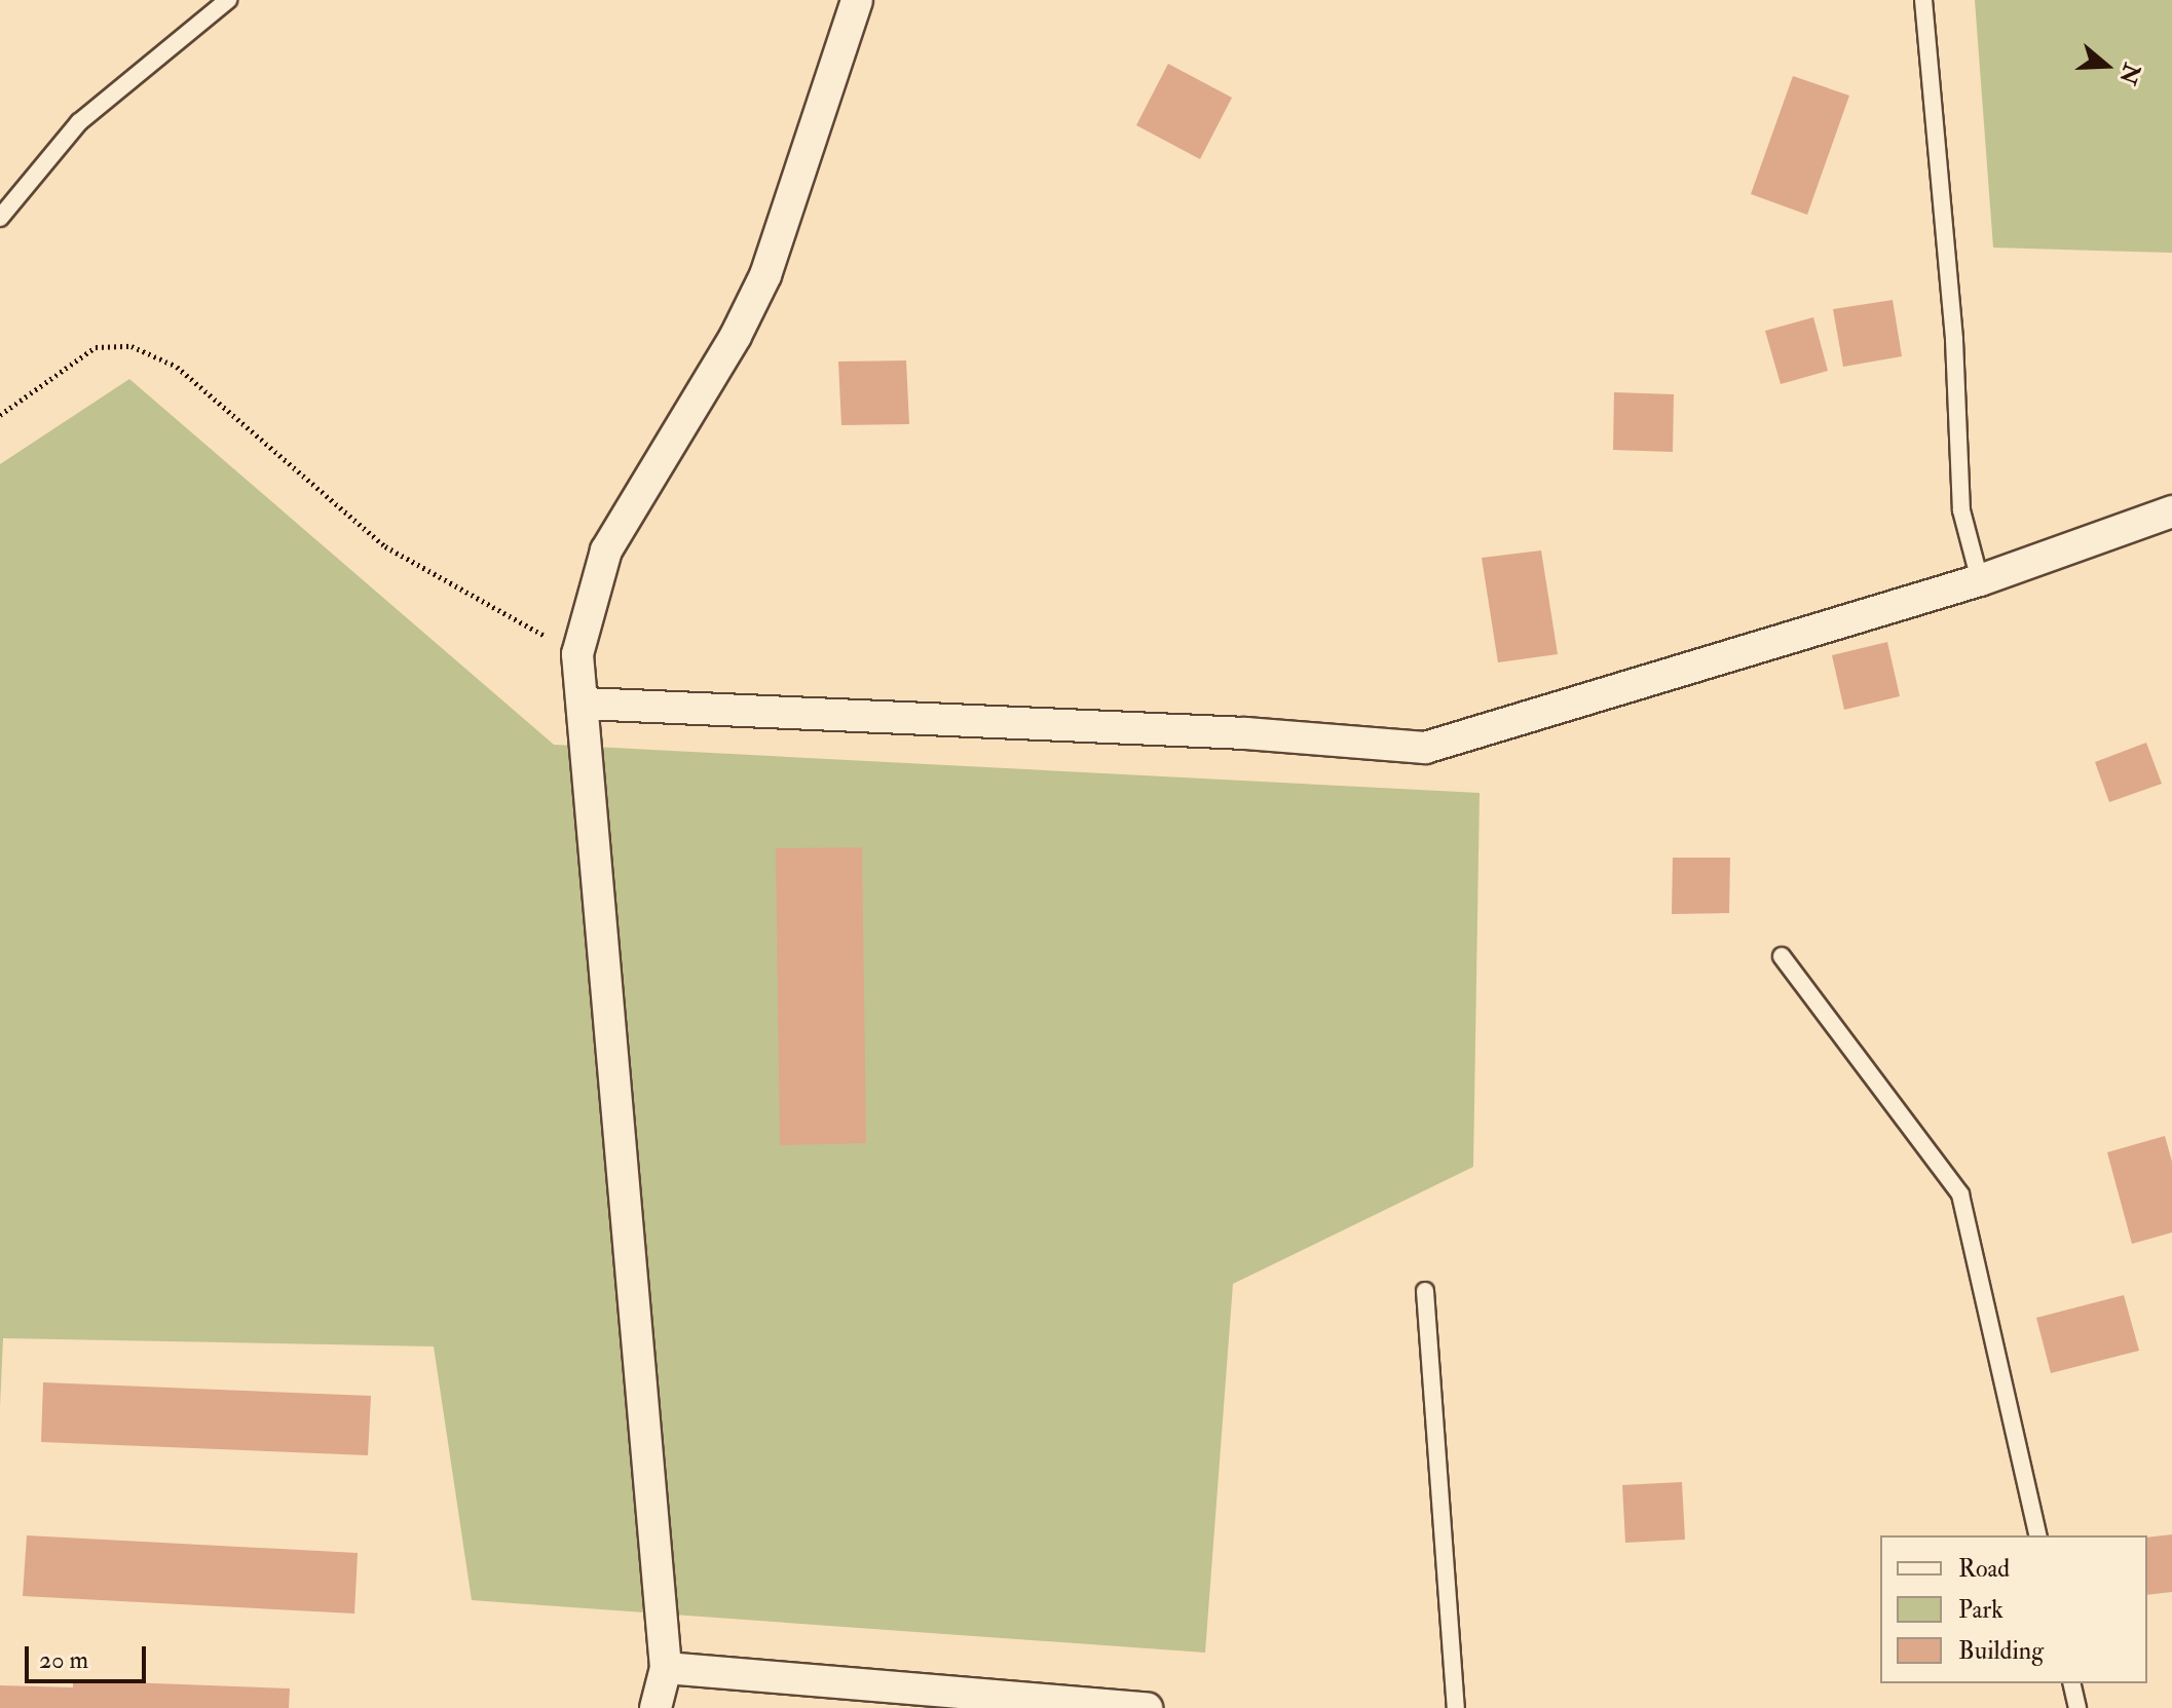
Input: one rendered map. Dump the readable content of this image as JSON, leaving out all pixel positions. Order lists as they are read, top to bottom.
{
  "legend": ["Road", "Park", "Building"],
  "scale_bar": "20 m",
  "north": "right"
}
